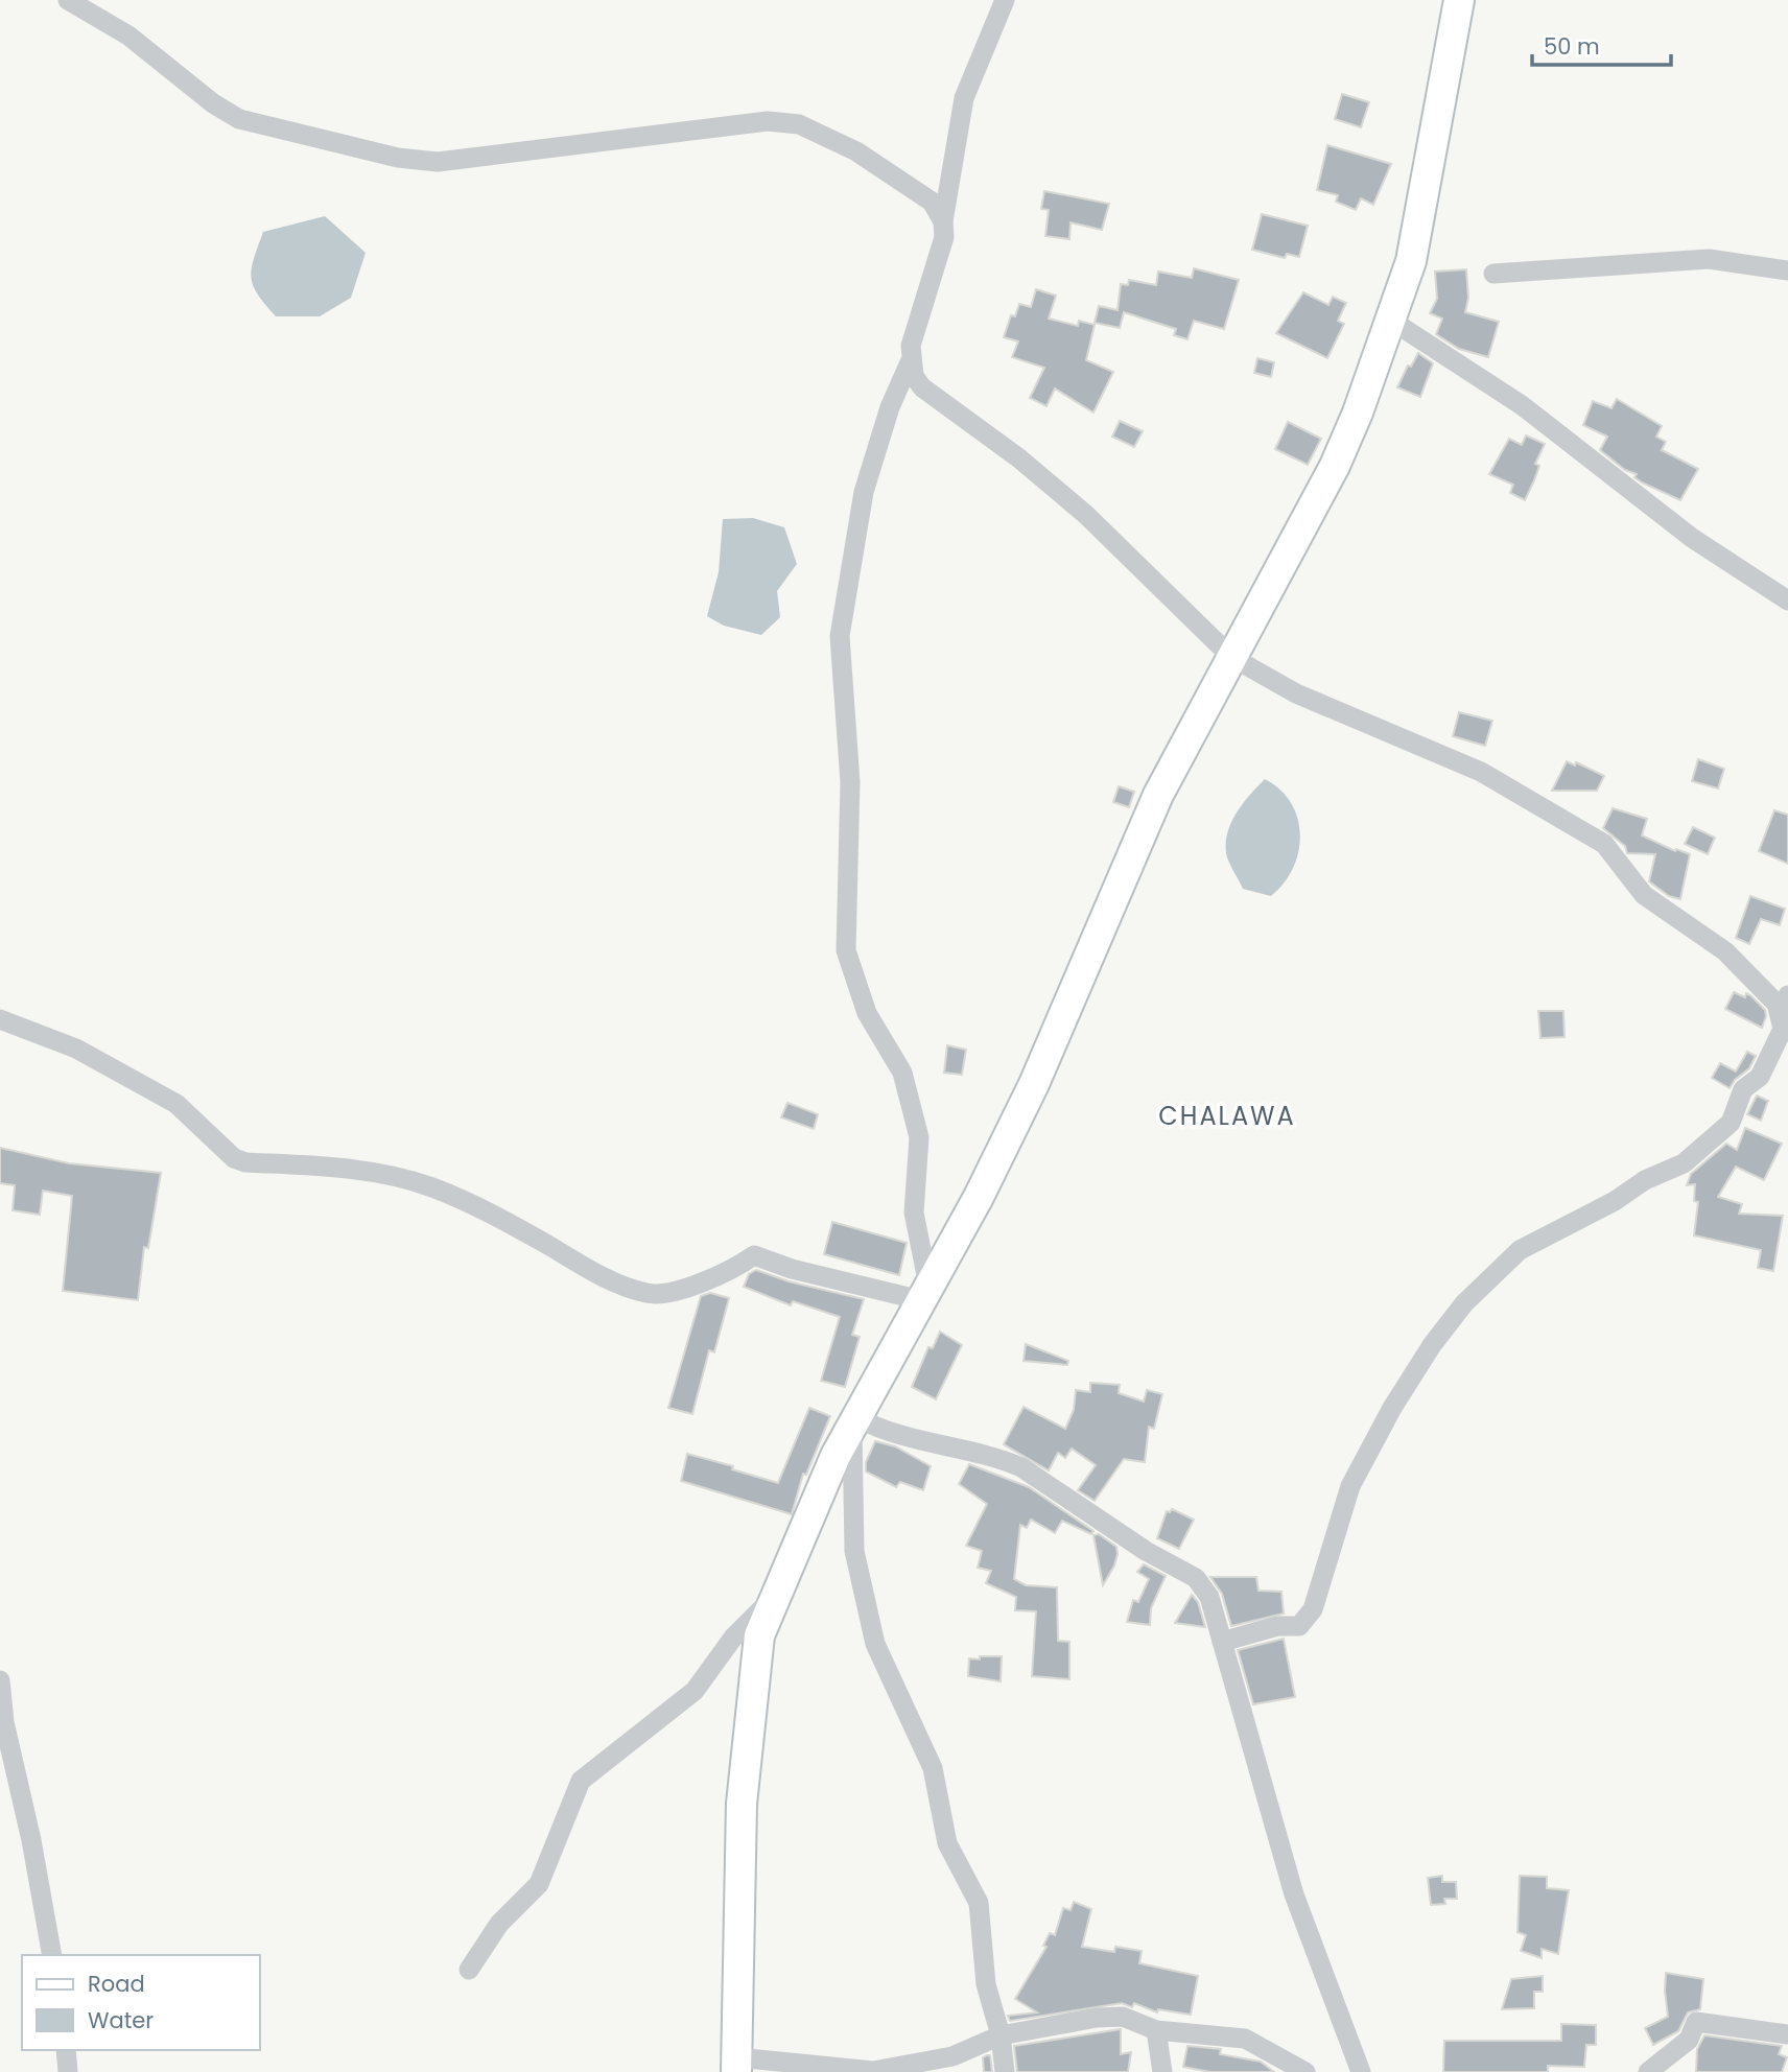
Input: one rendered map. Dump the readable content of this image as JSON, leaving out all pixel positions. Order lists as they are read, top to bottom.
{
  "districts": ["CHALAWA"],
  "legend": ["Road", "Water"],
  "scale_bar": "50 m"
}
